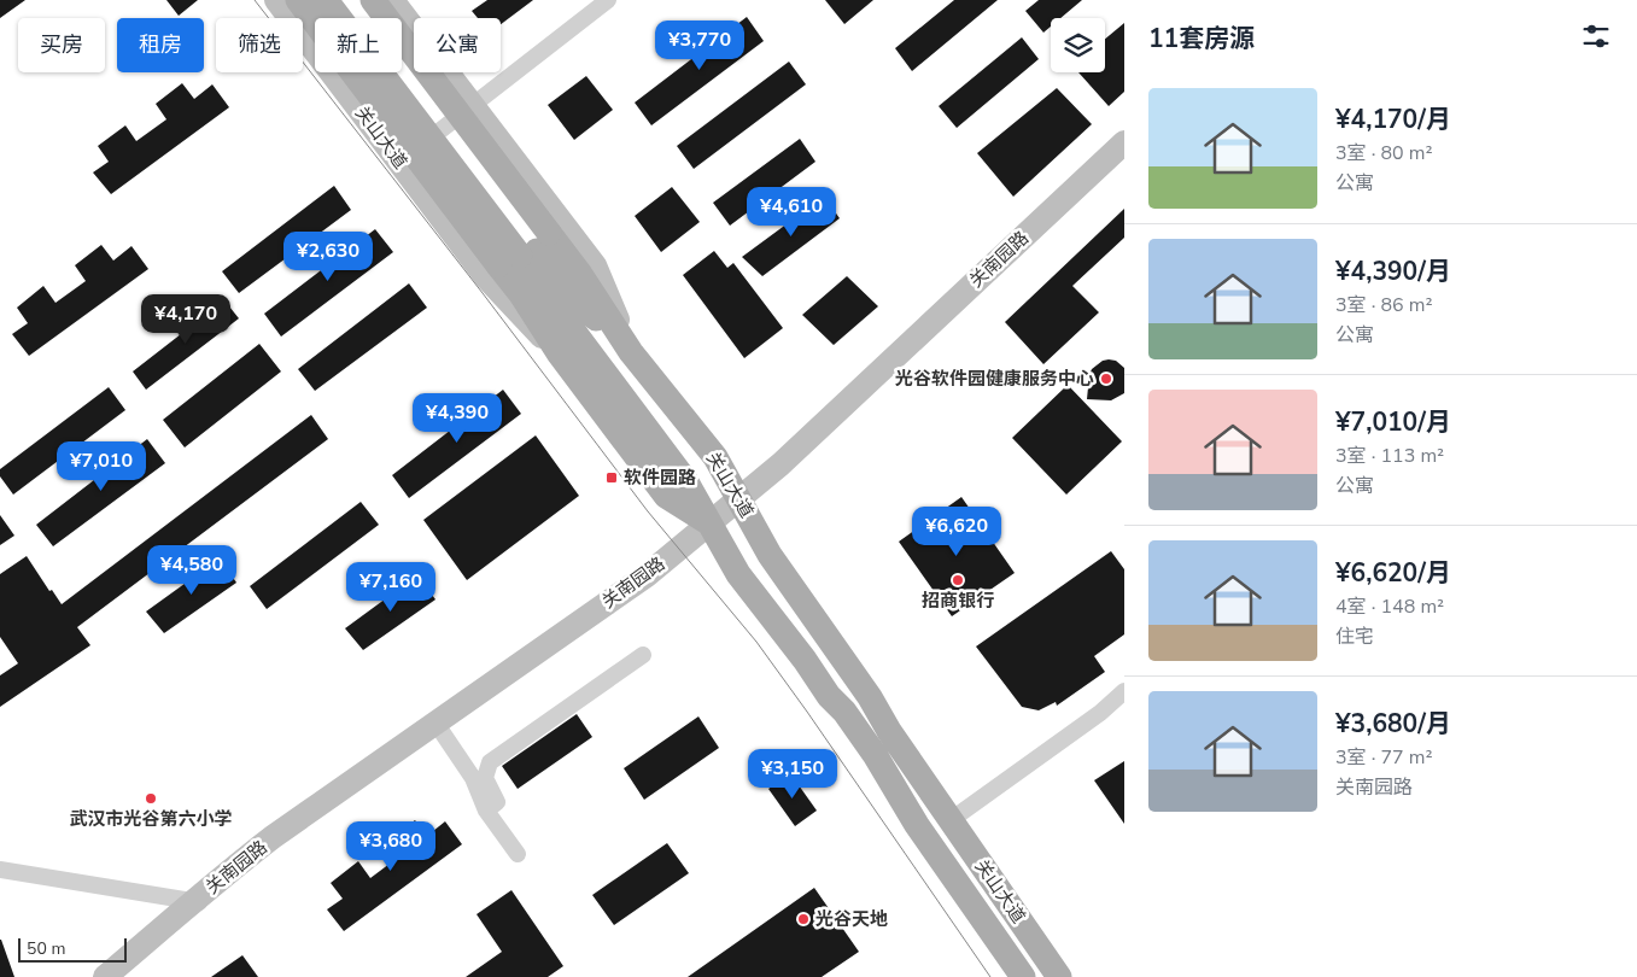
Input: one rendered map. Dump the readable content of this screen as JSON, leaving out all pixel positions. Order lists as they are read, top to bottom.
{
  "streets": {
    "main road": ["关山大道", "关南园路"]
  },
  "crossings": [
    ["关山大道", "关南园路"]
  ],
  "places": {
    "other": [
      "光谷软件园健康服务中心",
      "招商银行",
      "武汉市光谷第六小学",
      "光谷天地"
    ],
    "transit": ["软件园路"]
  },
  "scale_bar": "50 m",
  "page": {
    "heading": "11套房源",
    "chip": [
      "买房",
      "租房",
      "筛选",
      "新上",
      "公寓"
    ],
    "price": [
      "¥3,770",
      "¥4,610",
      "¥2,630",
      "¥4,170",
      "¥4,390",
      "¥7,010",
      "¥6,620",
      "¥4,580",
      "¥7,160",
      "¥3,150",
      "¥3,680"
    ],
    "list": [
      {
        "name": "¥4,170/月",
        "note": "3室 · 80 m² · 公寓"
      },
      {
        "name": "¥4,390/月",
        "note": "3室 · 86 m² · 公寓"
      },
      {
        "name": "¥7,010/月",
        "note": "3室 · 113 m² · 公寓"
      },
      {
        "name": "¥6,620/月",
        "note": "4室 · 148 m² · 住宅"
      },
      {
        "name": "¥3,680/月",
        "note": "3室 · 77 m² · 关南园路"
      }
    ],
    "scale": "50 m"
  }
}
